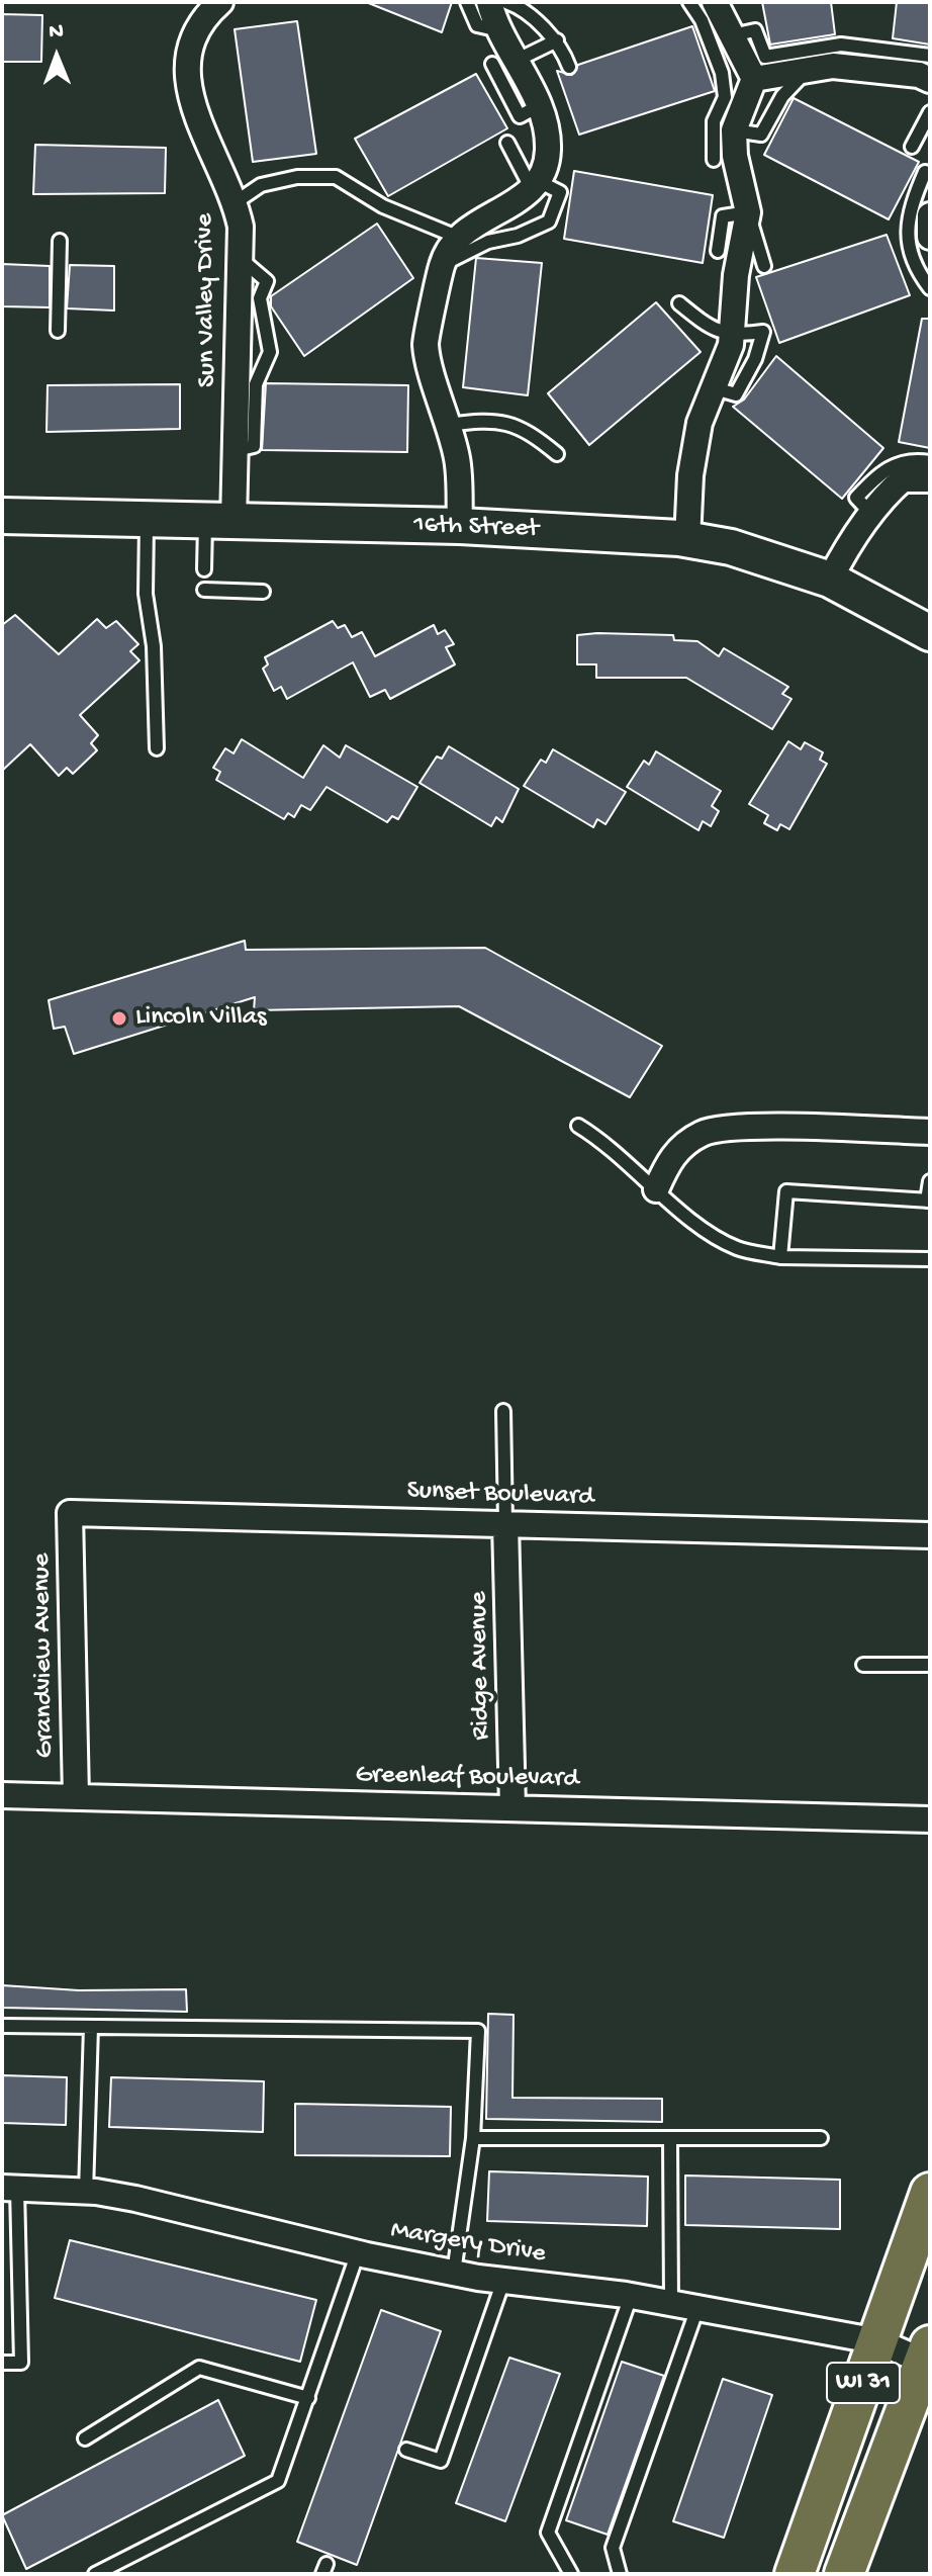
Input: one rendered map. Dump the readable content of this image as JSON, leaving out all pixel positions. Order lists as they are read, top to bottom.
{
  "streets": {
    "main road": ["WI 31"],
    "street": [
      "Sun Valley Drive",
      "16th Street",
      "Sunset Boulevard",
      "Grandview Avenue",
      "Ridge Avenue",
      "Greenleaf Boulevard",
      "Margery Drive"
    ]
  },
  "crossings": [
    ["Sun Valley Drive", "16th Street"],
    ["Sunset Boulevard", "Grandview Avenue"],
    ["Sunset Boulevard", "Ridge Avenue"],
    ["Grandview Avenue", "Greenleaf Boulevard"],
    ["Ridge Avenue", "Greenleaf Boulevard"],
    ["Margery Drive", "WI 31"]
  ],
  "places": ["Lincoln Villas"],
  "north": "top"
}
